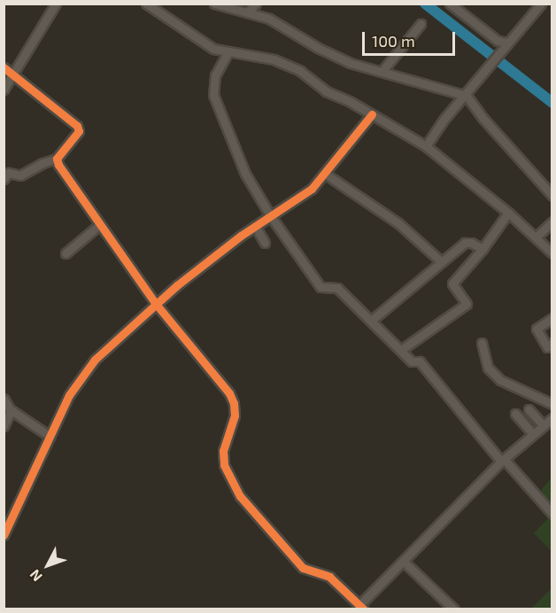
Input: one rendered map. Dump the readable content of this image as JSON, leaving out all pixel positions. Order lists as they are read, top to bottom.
{
  "scale_bar": "100 m",
  "north": "bottom left"
}
